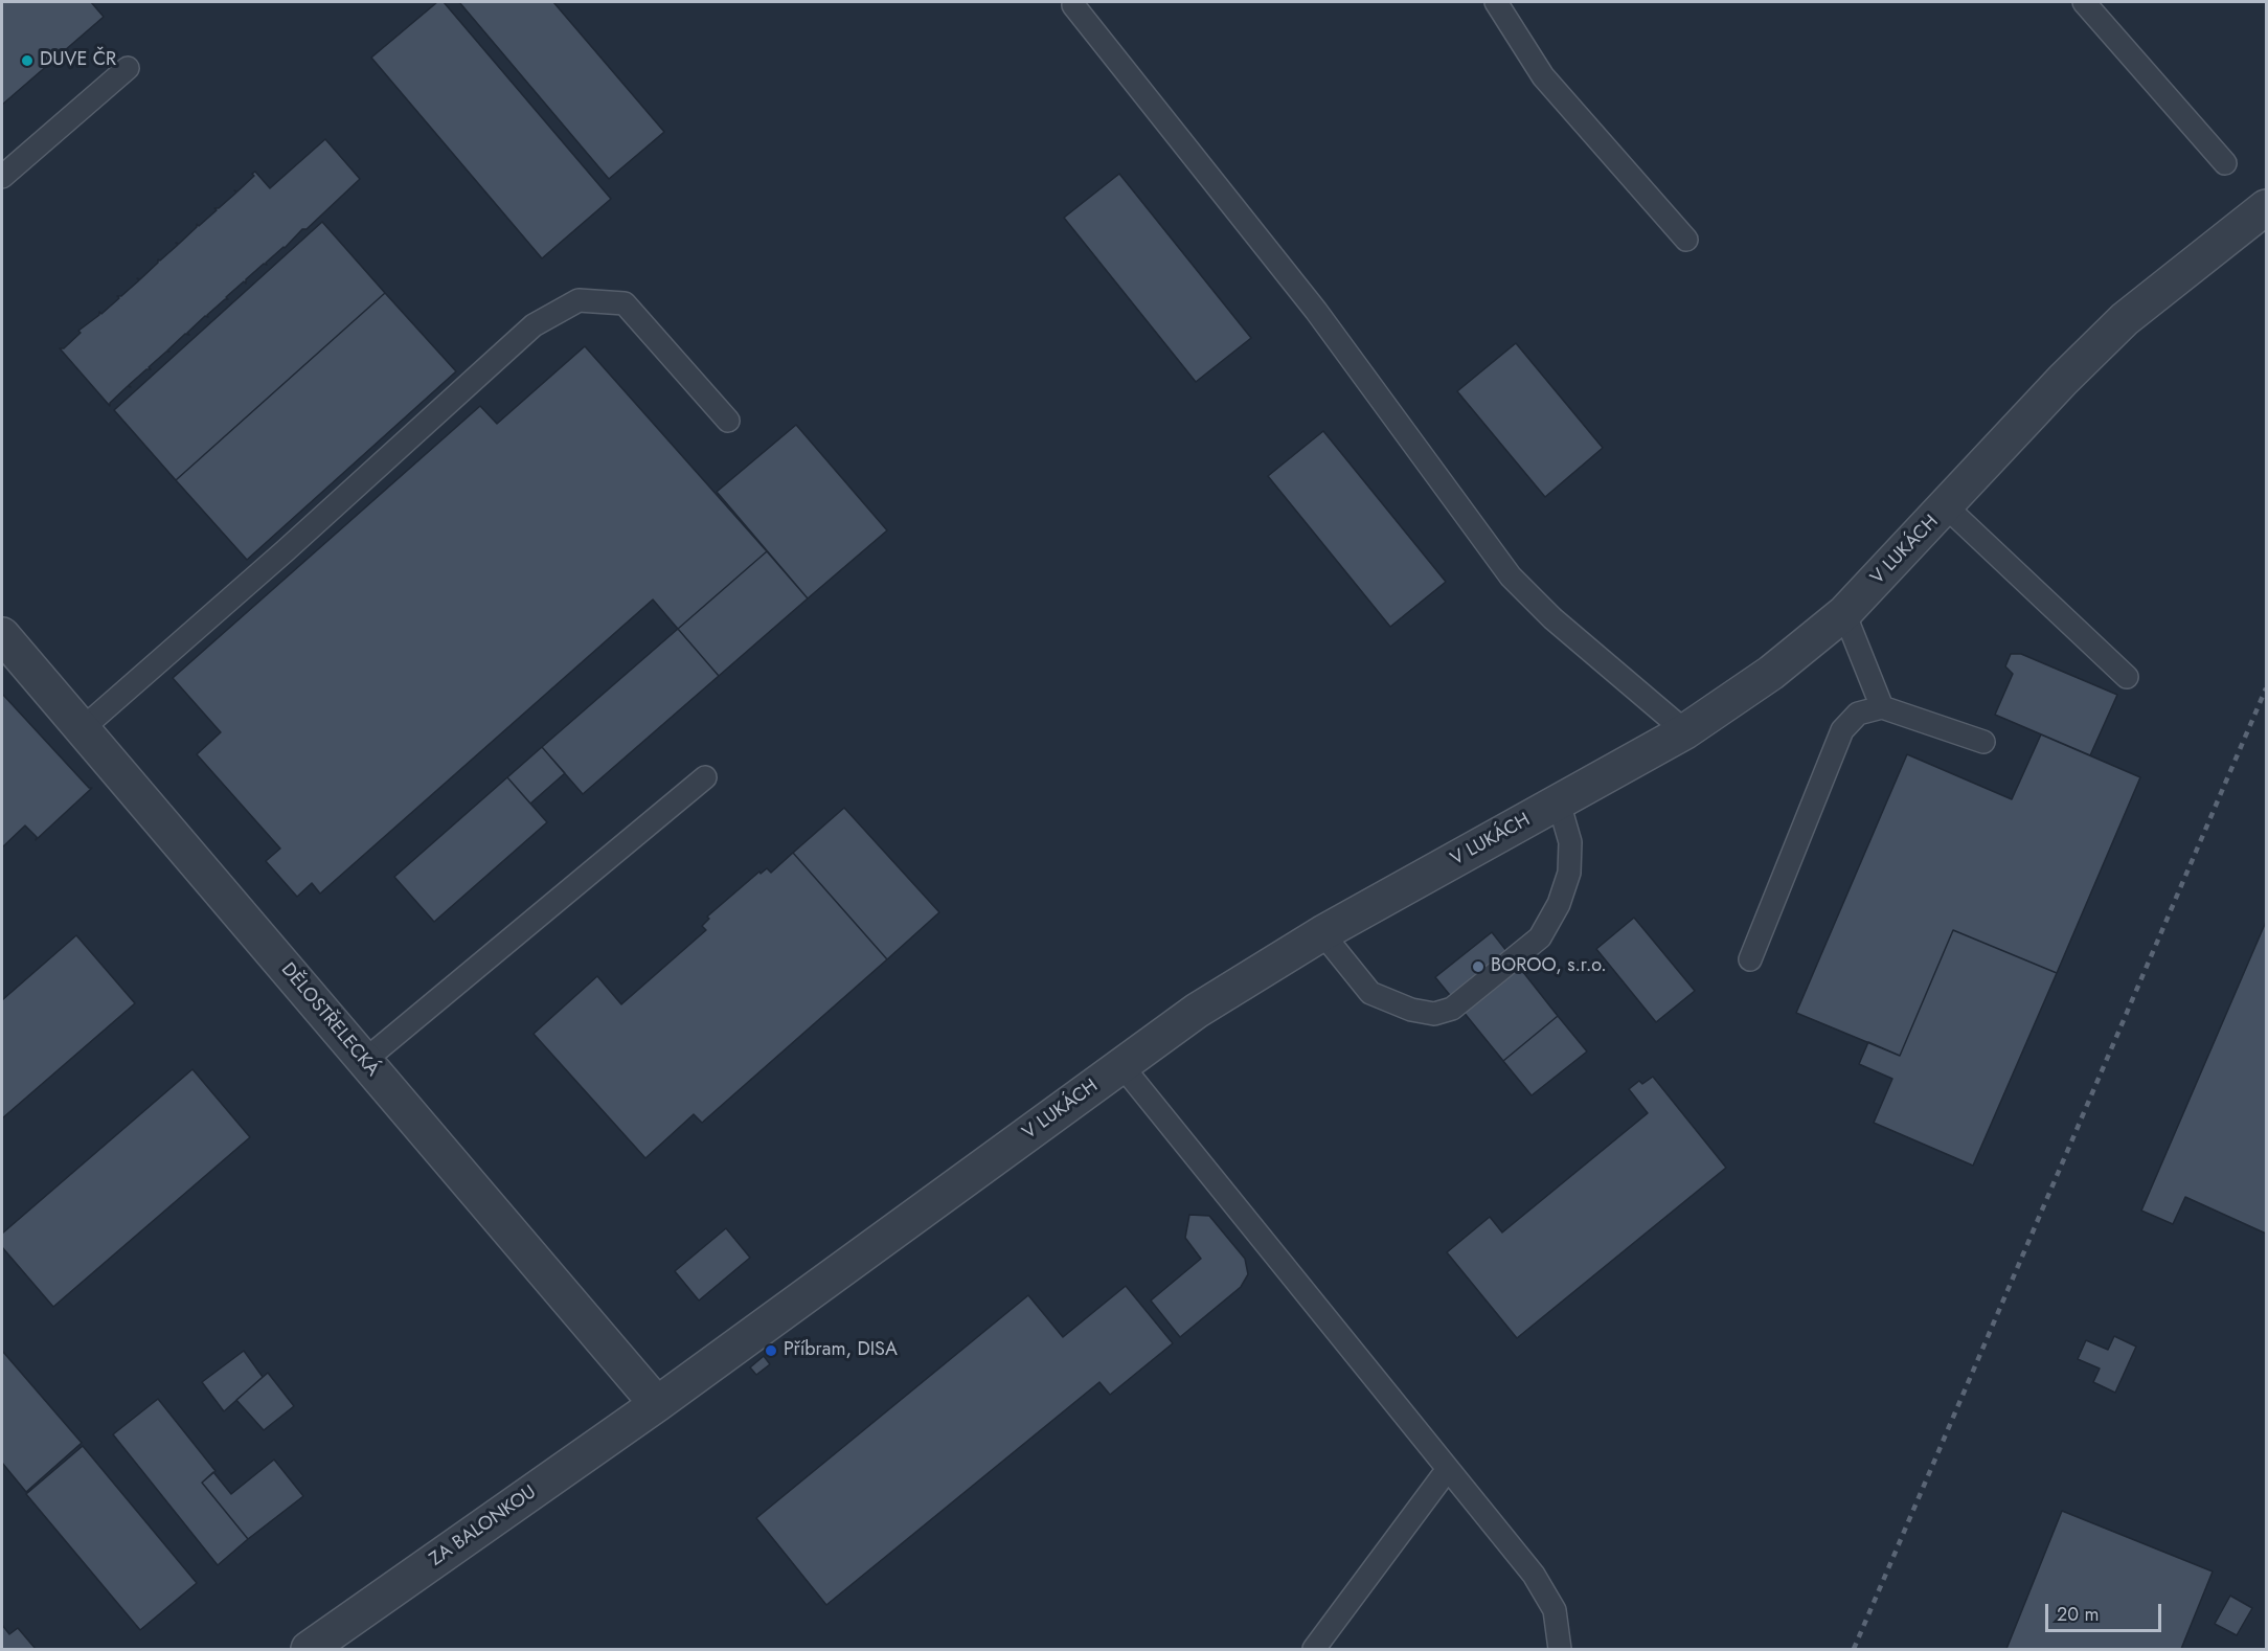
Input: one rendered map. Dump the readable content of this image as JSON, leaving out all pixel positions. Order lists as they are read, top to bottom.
{
  "streets": {
    "street": ["V LUKÁCH", "DĚLOSTŘELECKÁ", "ZA BALONKOU"]
  },
  "crossings": [
    ["V LUKÁCH", "DĚLOSTŘELECKÁ"],
    ["V LUKÁCH", "ZA BALONKOU"],
    ["DĚLOSTŘELECKÁ", "ZA BALONKOU"]
  ],
  "places": ["DUVE ČR", "BOROO, s.r.o.", "Příbram, DISA"],
  "scale_bar": "20 m"
}
